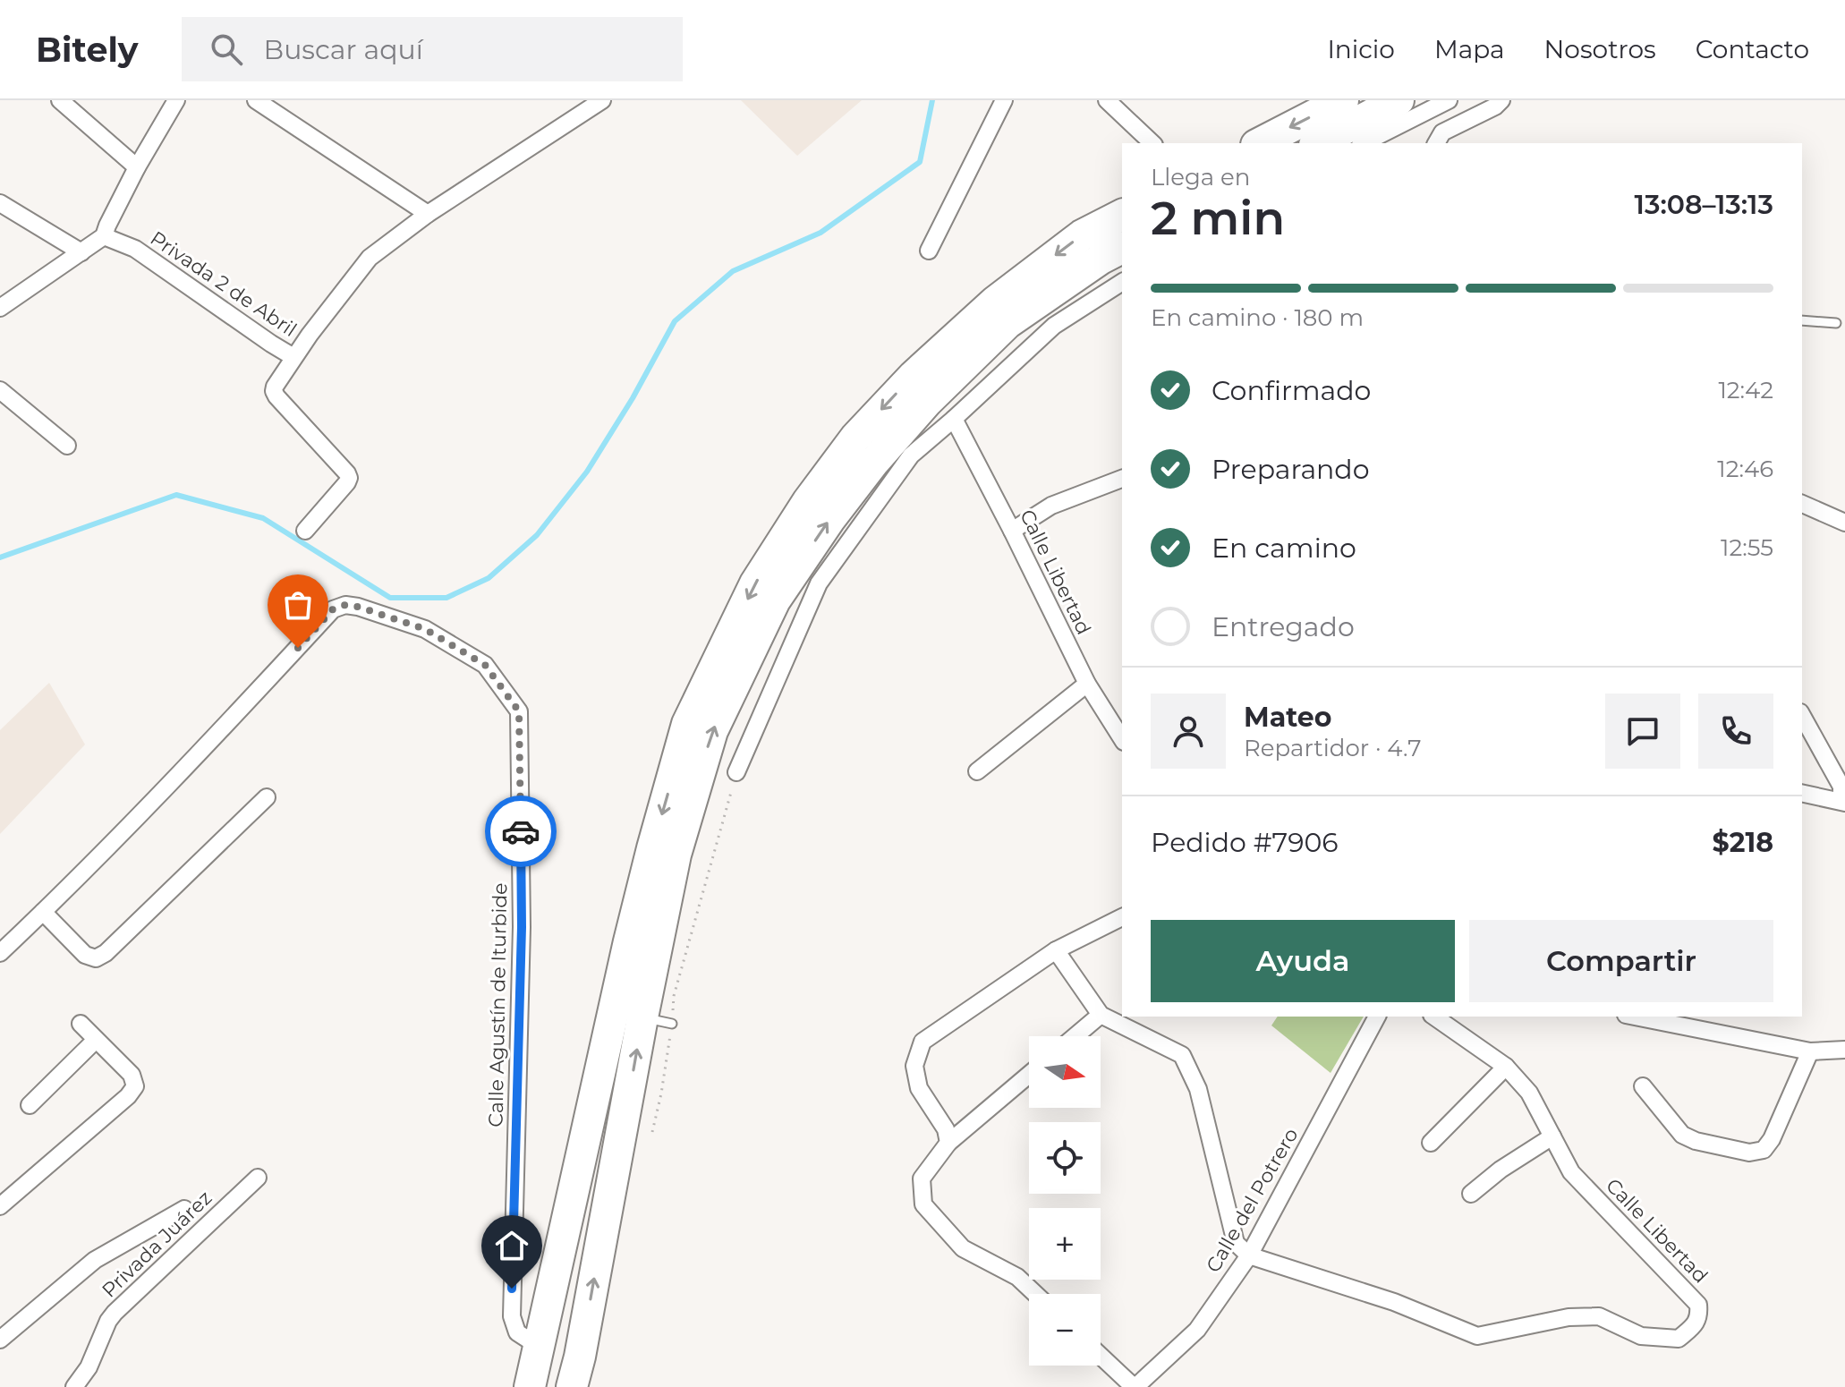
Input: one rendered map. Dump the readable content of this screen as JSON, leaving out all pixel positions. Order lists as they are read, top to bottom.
{
  "streets": {
    "street": [
      "Privada 2 de Abril",
      "Calle Libertad",
      "Calle Agustín de Iturbide",
      "Calle del Potrero",
      "Privada Juárez"
    ]
  },
  "crossings": [
    ["Calle Libertad", "Calle del Potrero"]
  ],
  "north": "right",
  "page": {
    "header": "Bitely",
    "search": "Buscar aquí",
    "nav": [
      "Inicio",
      "Mapa",
      "Nosotros",
      "Contacto"
    ],
    "heading": ["2 min", "Llega en", "13:08–13:13"],
    "panel": [
      "Mateo",
      "Repartidor · 4.7",
      "Pedido #7906",
      "$218"
    ],
    "bar": "En camino · 180 m",
    "list": [
      ["Confirmado", "12:42"],
      ["Preparando", "12:46"],
      ["En camino", "12:55"],
      "Entregado"
    ],
    "buttons": ["Ayuda", "Compartir"],
    "map_buttons": ["+", "−"]
  }
}
